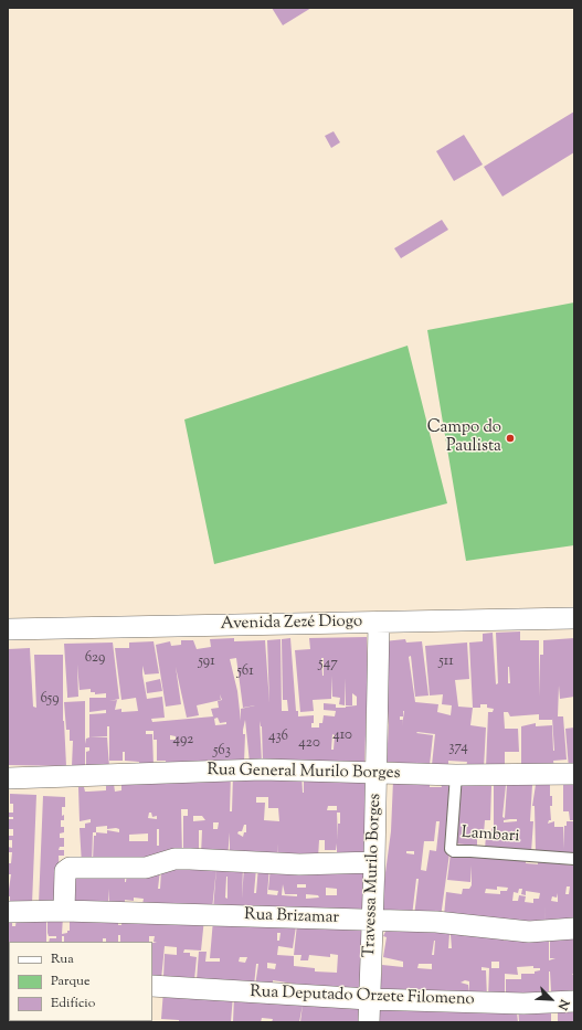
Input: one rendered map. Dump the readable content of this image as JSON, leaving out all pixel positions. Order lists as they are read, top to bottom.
{
  "streets": {
    "street": [
      "Avenida Zezé Diogo",
      "Rua General Murilo Borges",
      "Travessa Murilo Borges",
      "Rua Brizamar",
      "Rua Deputado Orzete Filomeno"
    ],
    "lane": ["Lambari"]
  },
  "crossings": [
    ["Avenida Zezé Diogo", "Travessa Murilo Borges"],
    ["Rua General Murilo Borges", "Lambari"],
    ["Rua General Murilo Borges", "Travessa Murilo Borges"],
    ["Travessa Murilo Borges", "Rua Brizamar"],
    ["Travessa Murilo Borges", "Rua Deputado Orzete Filomeno"]
  ],
  "places": ["Campo do Paulista"],
  "house_numbers": [
    "629",
    "591",
    "511",
    "547",
    "561",
    "659",
    "410",
    "436",
    "492",
    "420",
    "374",
    "563"
  ],
  "legend": ["Rua", "Parque", "Edifício"],
  "north": "bottom right"
}
